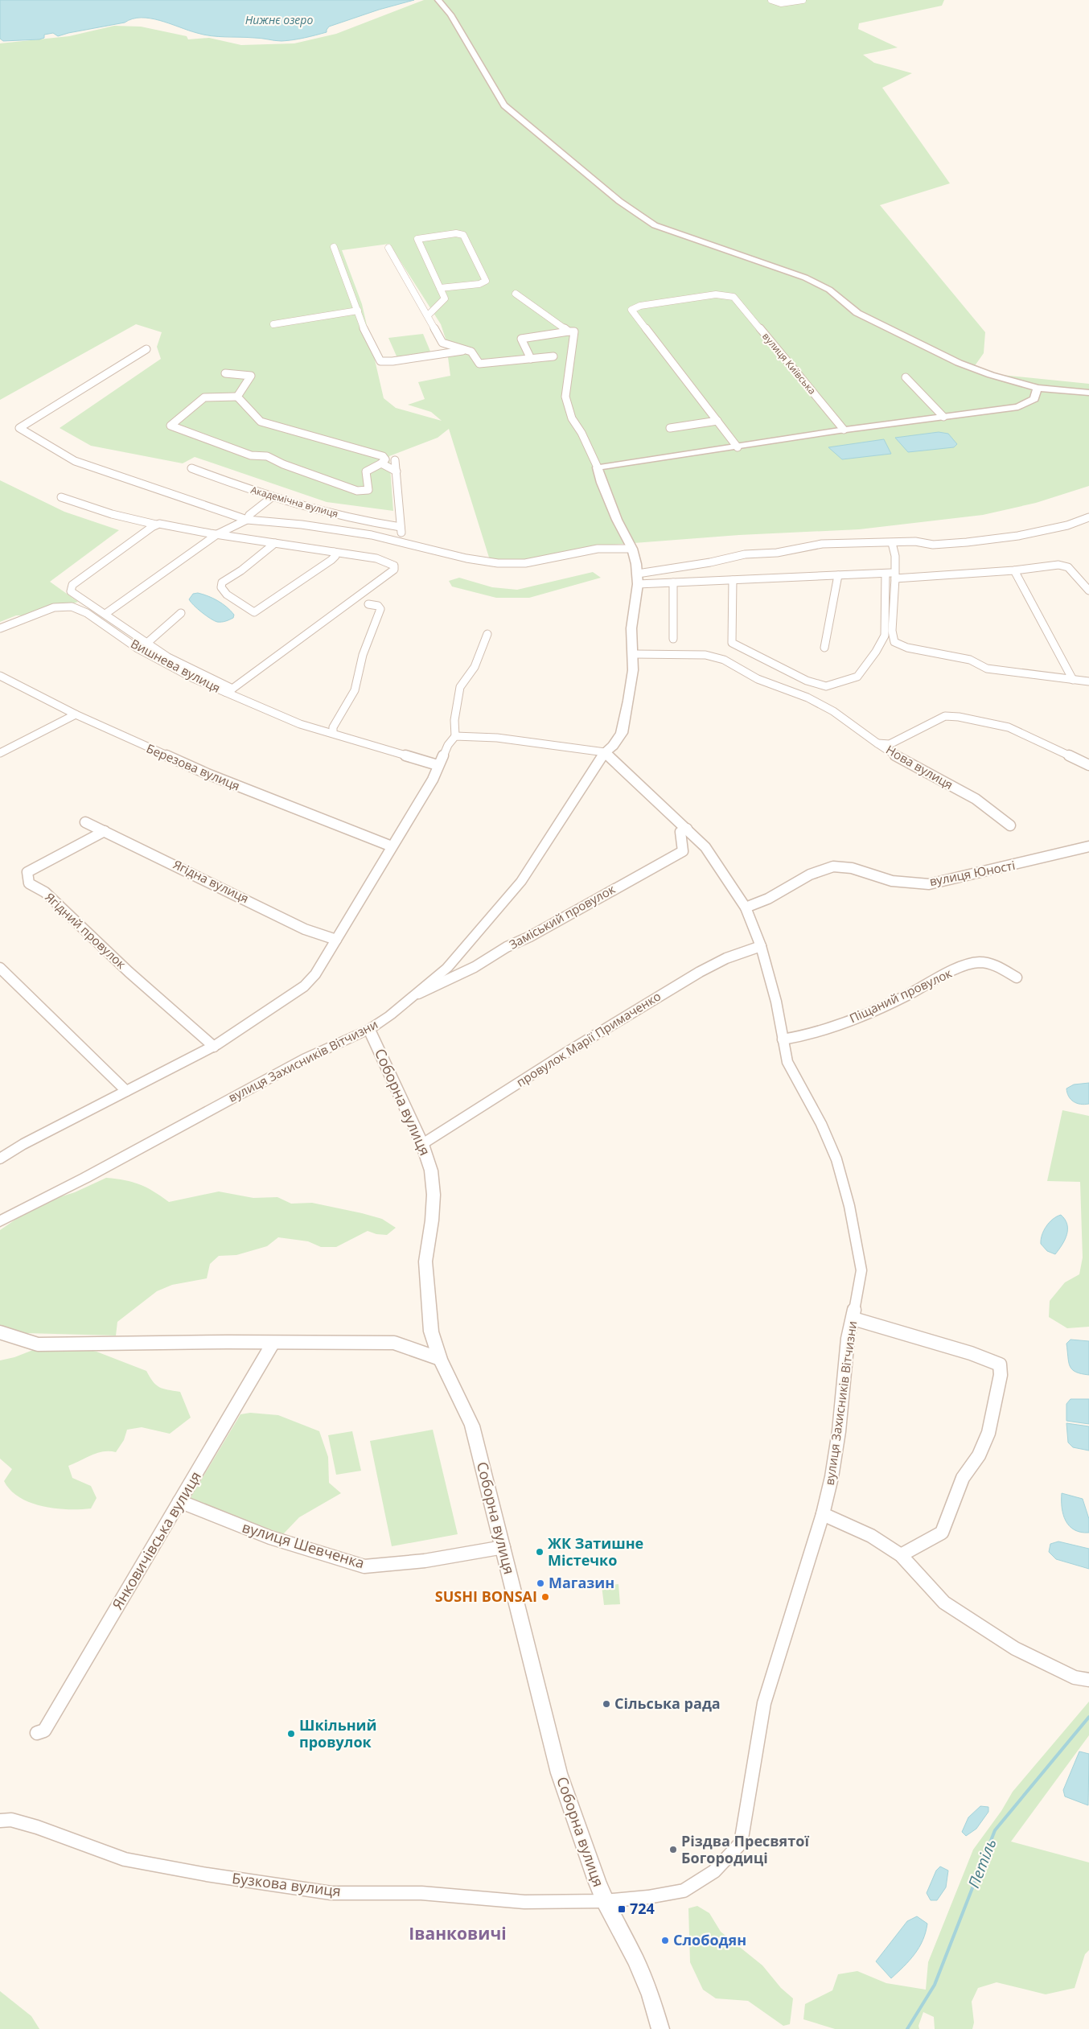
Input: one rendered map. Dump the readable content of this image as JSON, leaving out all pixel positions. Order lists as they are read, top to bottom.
{
  "streets": {
    "street": [
      "вулиця Київська",
      "Академічна вулиця",
      "Вишнева вулиця",
      "Березова вулиця",
      "Нова вулиця",
      "вулиця Юності",
      "Ягідна вулиця",
      "Заміський провулок",
      "Ягідний провулок",
      "Піщаний провулок",
      "провулок Марії Примаченко",
      "вулиця Захисників Вітчизни",
      "Соборна вулиця",
      "Янковичівська вулиця",
      "вулиця Шевченка",
      "Бузкова вулиця"
    ]
  },
  "crossings": [
    ["вулиця Юності", "вулиця Захисників Вітчизни"],
    ["Ягідна вулиця", "Ягідний провулок"],
    ["Заміський провулок", "вулиця Захисників Вітчизни"],
    ["Піщаний провулок", "вулиця Захисників Вітчизни"],
    ["провулок Марії Примаченко", "вулиця Захисників Вітчизни"],
    ["провулок Марії Примаченко", "Соборна вулиця"],
    ["вулиця Захисників Вітчизни", "Соборна вулиця"],
    ["вулиця Захисників Вітчизни", "Бузкова вулиця"],
    ["Соборна вулиця", "вулиця Шевченка"],
    ["Соборна вулиця", "Бузкова вулиця"],
    ["Янковичівська вулиця", "вулиця Шевченка"]
  ],
  "districts": ["Іванковичі"],
  "water": ["Нижнє озеро", "Петіль"],
  "places": {
    "other": [
      "ЖК Затишне Містечко",
      "Магазин",
      "SUSHI BONSAI",
      "Cільська рада",
      "Шкільний провулок",
      "Різдва Пресвятої Богородиці",
      "Слободян"
    ],
    "transit": ["724"]
  }
}
